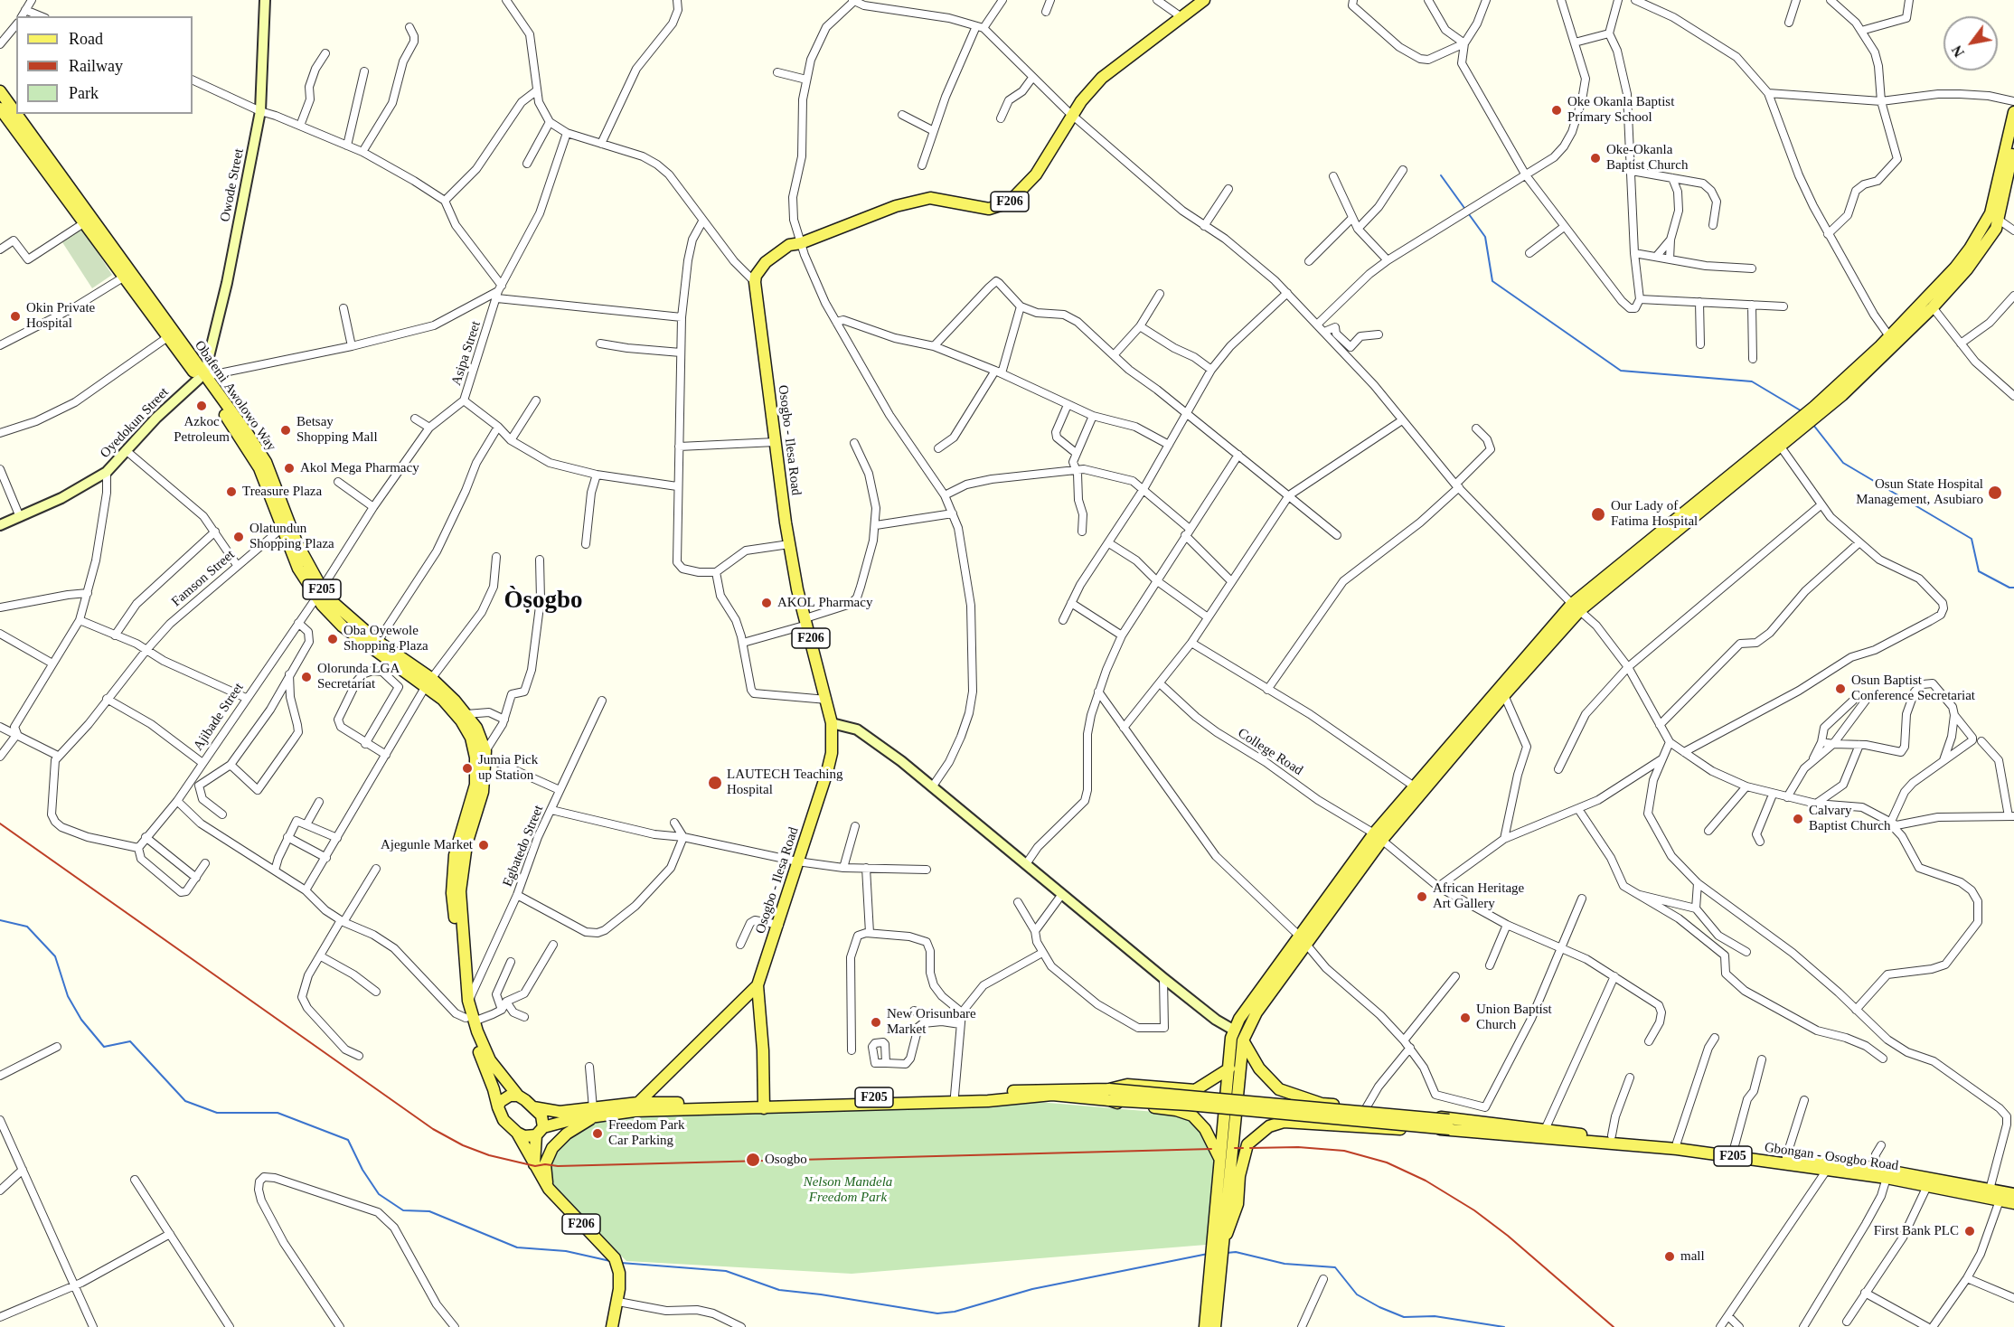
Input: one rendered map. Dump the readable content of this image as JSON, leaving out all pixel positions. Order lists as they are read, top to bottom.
{
  "streets": {
    "main road": [
      "F206",
      "Obafemi Awolowo Way",
      "Osogbo - Ilesa Road",
      "F205",
      "Gbongan - Osogbo Road"
    ],
    "street": [
      "Owode Street",
      "Asipa Street",
      "Oyedokun Street",
      "Famson Street",
      "Ajibade Street",
      "College Road",
      "Egbatedo Street"
    ]
  },
  "crossings": [
    ["Owode Street", "Obafemi Awolowo Way"],
    ["Owode Street", "Oyedokun Street"],
    ["F206", "Obafemi Awolowo Way"],
    ["F206", "Osogbo - Ilesa Road"],
    ["F206", "F205"],
    ["Asipa Street", "Obafemi Awolowo Way"],
    ["Asipa Street", "Ajibade Street"],
    ["Obafemi Awolowo Way", "Oyedokun Street"],
    ["Obafemi Awolowo Way", "Famson Street"],
    ["Obafemi Awolowo Way", "F205"],
    ["Obafemi Awolowo Way", "Ajibade Street"],
    ["Obafemi Awolowo Way", "Egbatedo Street"],
    ["Osogbo - Ilesa Road", "F205"],
    ["Famson Street", "Ajibade Street"],
    ["F205", "Gbongan - Osogbo Road"]
  ],
  "districts": ["Òṣogbo"],
  "parks": ["Nelson Mandela Freedom Park"],
  "places": [
    "Oke Okanla Baptist Primary School",
    "Oke-Okanla Baptist Church",
    "Okin Private Hospital",
    "Azkoc Petroleum",
    "Betsay Shopping Mall",
    "Akol Mega Pharmacy",
    "Treasure Plaza",
    "Osun State Hospital Management, Asubiaro",
    "Our Lady of Fatima Hospital",
    "Olatundun Shopping Plaza",
    "AKOL Pharmacy",
    "Oba Oyewole Shopping Plaza",
    "Olorunda LGA Secretariat",
    "Osun Baptist Conference Secretariat",
    "Jumia Pick up Station",
    "LAUTECH Teaching Hospital",
    "Calvary Baptist Church",
    "Ajegunle Market",
    "African Heritage Art Gallery",
    "Union Baptist Church",
    "New Orisunbare Market",
    "Freedom Park Car Parking",
    "Osogbo",
    "First Bank PLC",
    "mall"
  ],
  "legend": ["Road", "Railway", "Park"],
  "north": "bottom left"
}
